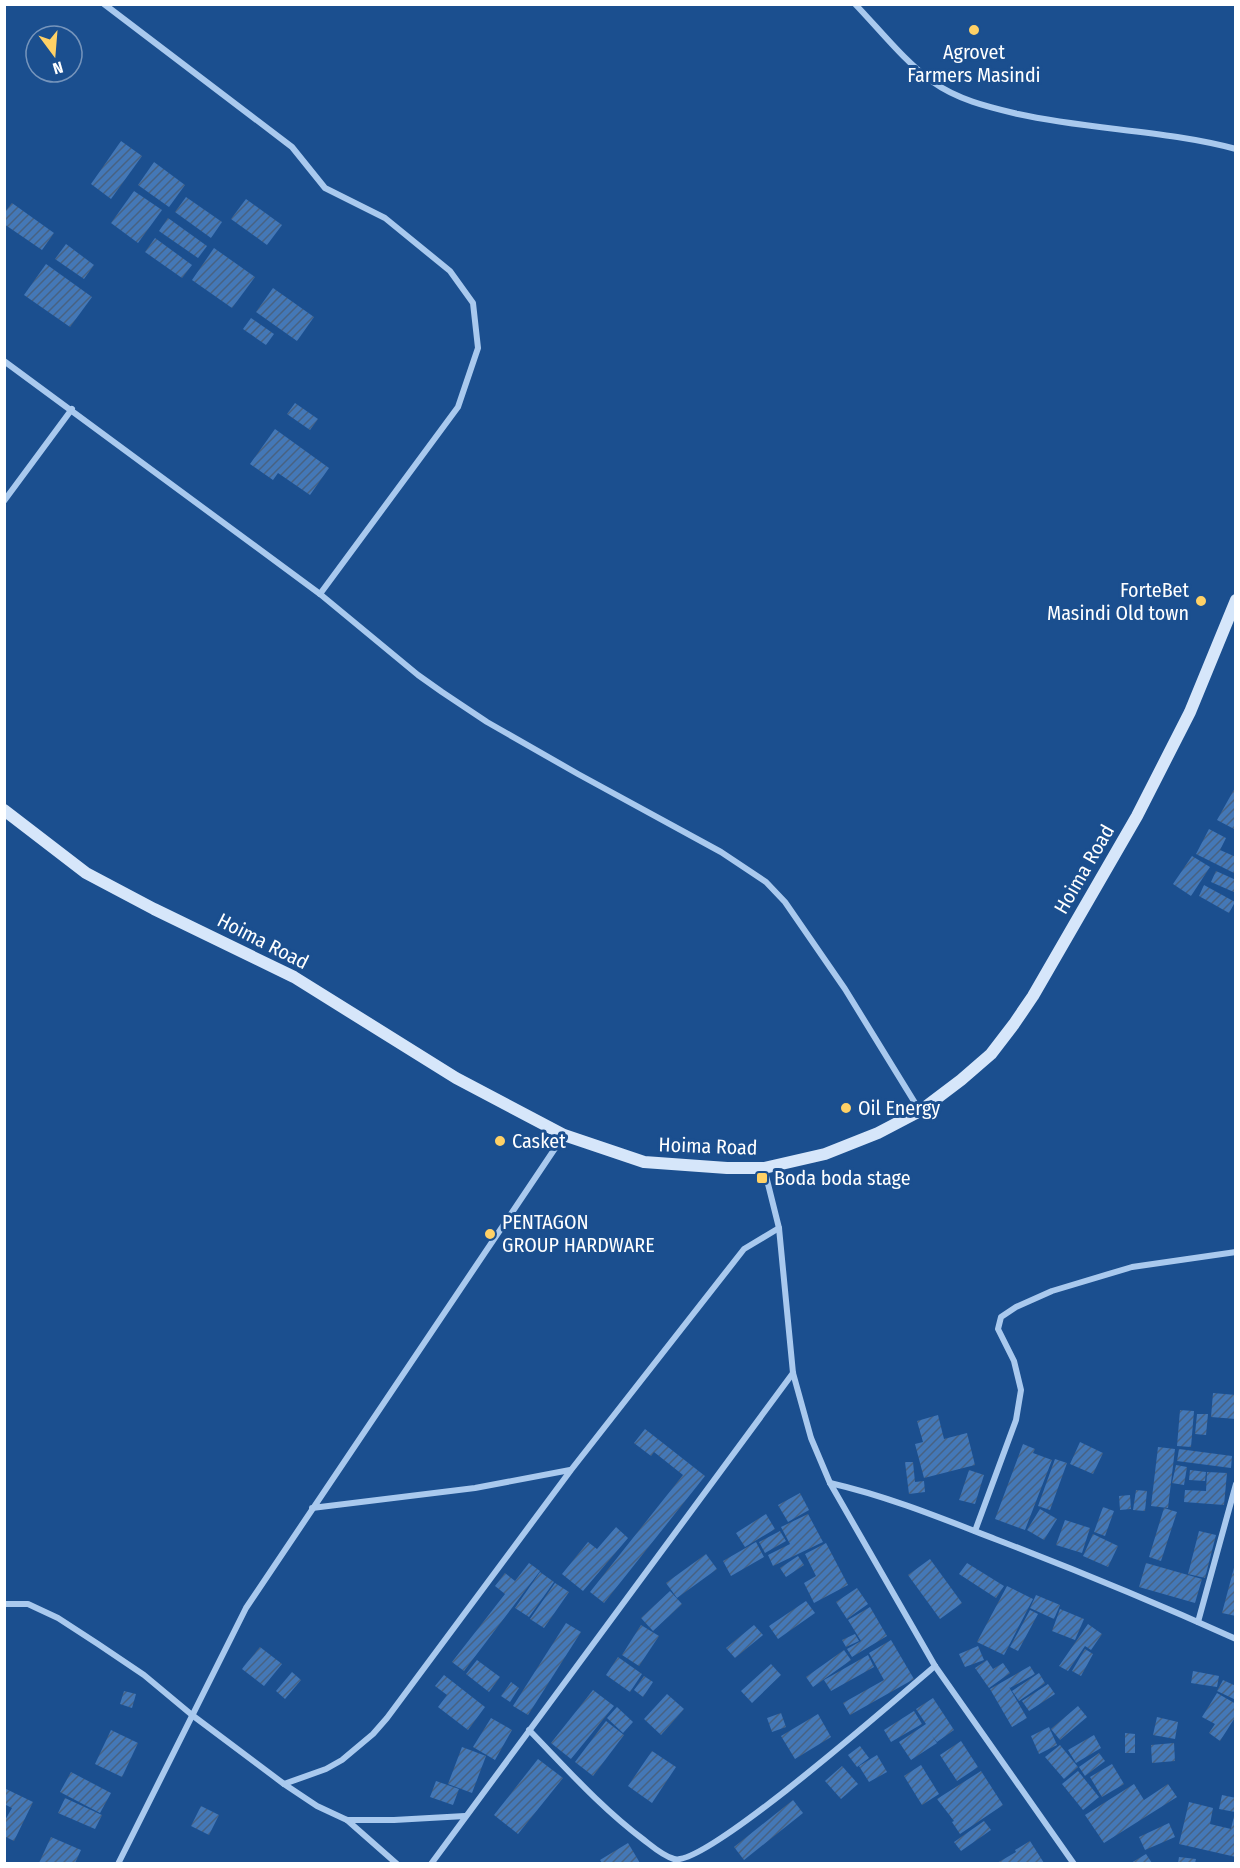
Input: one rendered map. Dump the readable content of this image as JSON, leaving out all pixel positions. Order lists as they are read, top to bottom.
{
  "streets": {
    "main road": ["Hoima Road"]
  },
  "places": {
    "other": [
      "Agrovet Farmers Masindi",
      "ForteBet Masindi Old town",
      "Oil Energy",
      "Casket",
      "PENTAGON GROUP HARDWARE"
    ],
    "transit": ["Boda boda stage"]
  },
  "north": "bottom"
}
